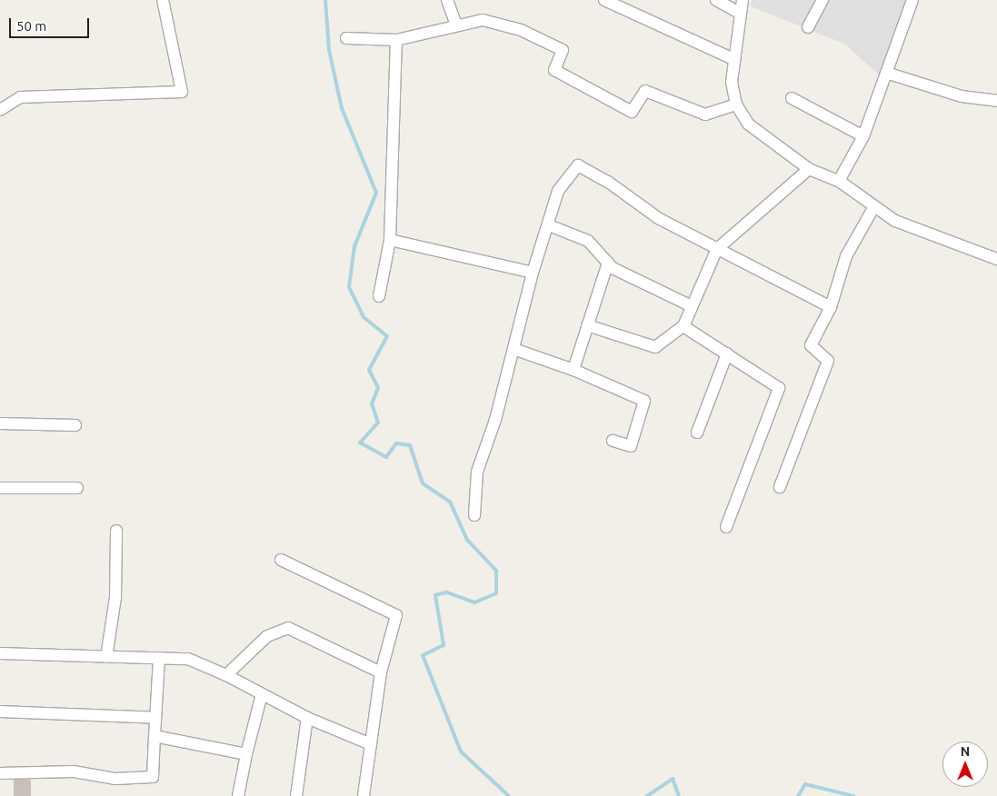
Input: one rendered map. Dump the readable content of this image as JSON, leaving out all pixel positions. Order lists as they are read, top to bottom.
{
  "scale_bar": "50 m",
  "north": "top"
}
